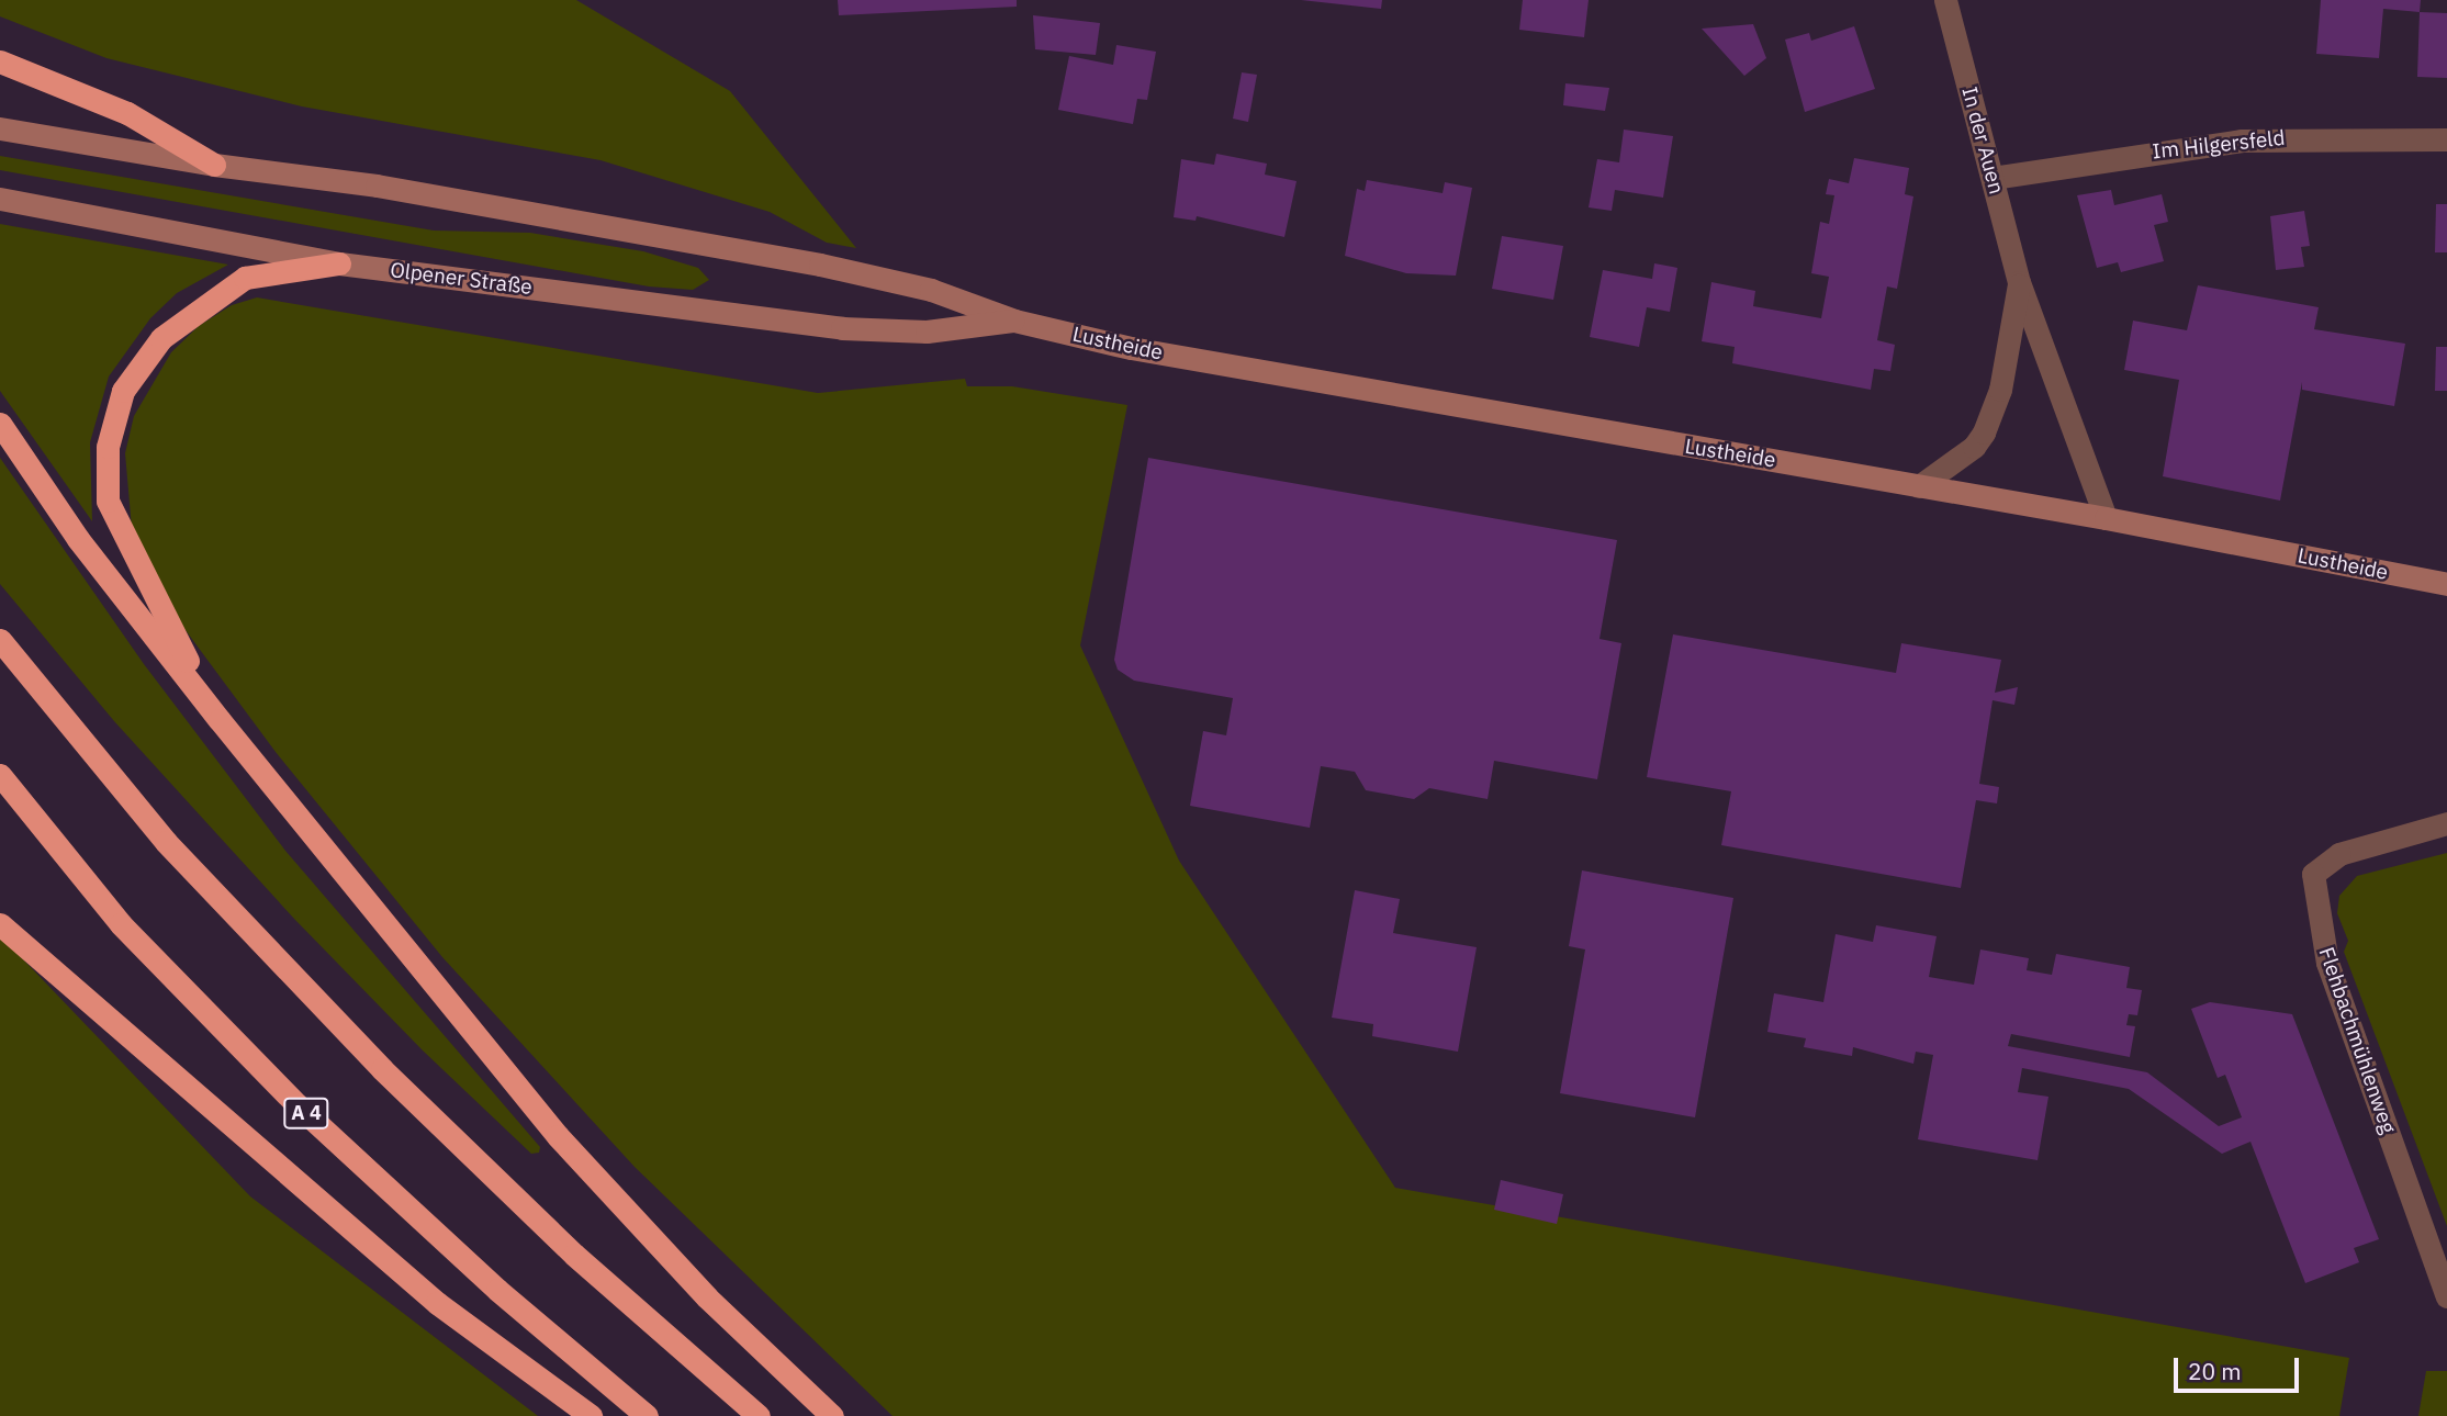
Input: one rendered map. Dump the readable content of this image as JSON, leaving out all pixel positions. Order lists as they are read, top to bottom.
{
  "streets": {
    "highway": ["A 4"],
    "main road": ["Olpener Straße", "Lustheide"],
    "street": ["In der Auen", "Im Hilgersfeld", "Flehbachmühlenweg"]
  },
  "crossings": [
    ["In der Auen", "Im Hilgersfeld"],
    ["In der Auen", "Lustheide"],
    ["Olpener Straße", "Lustheide"]
  ],
  "scale_bar": "20 m"
}
